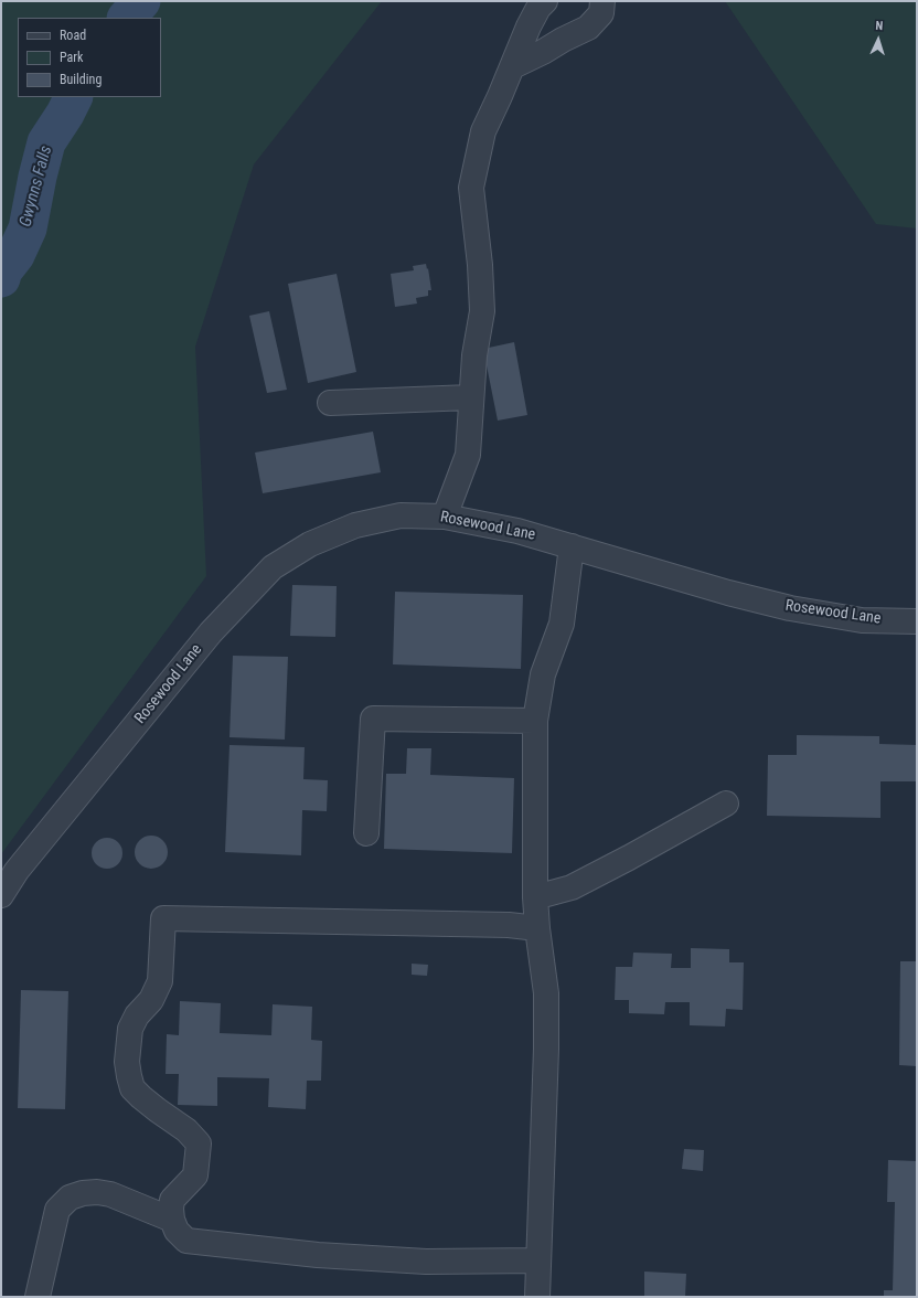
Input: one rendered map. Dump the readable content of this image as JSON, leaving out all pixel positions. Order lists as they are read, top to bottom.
{
  "streets": {
    "lane": ["Rosewood Lane"]
  },
  "water": ["Gwynns Falls"],
  "legend": ["Road", "Park", "Building"],
  "north": "top"
}
